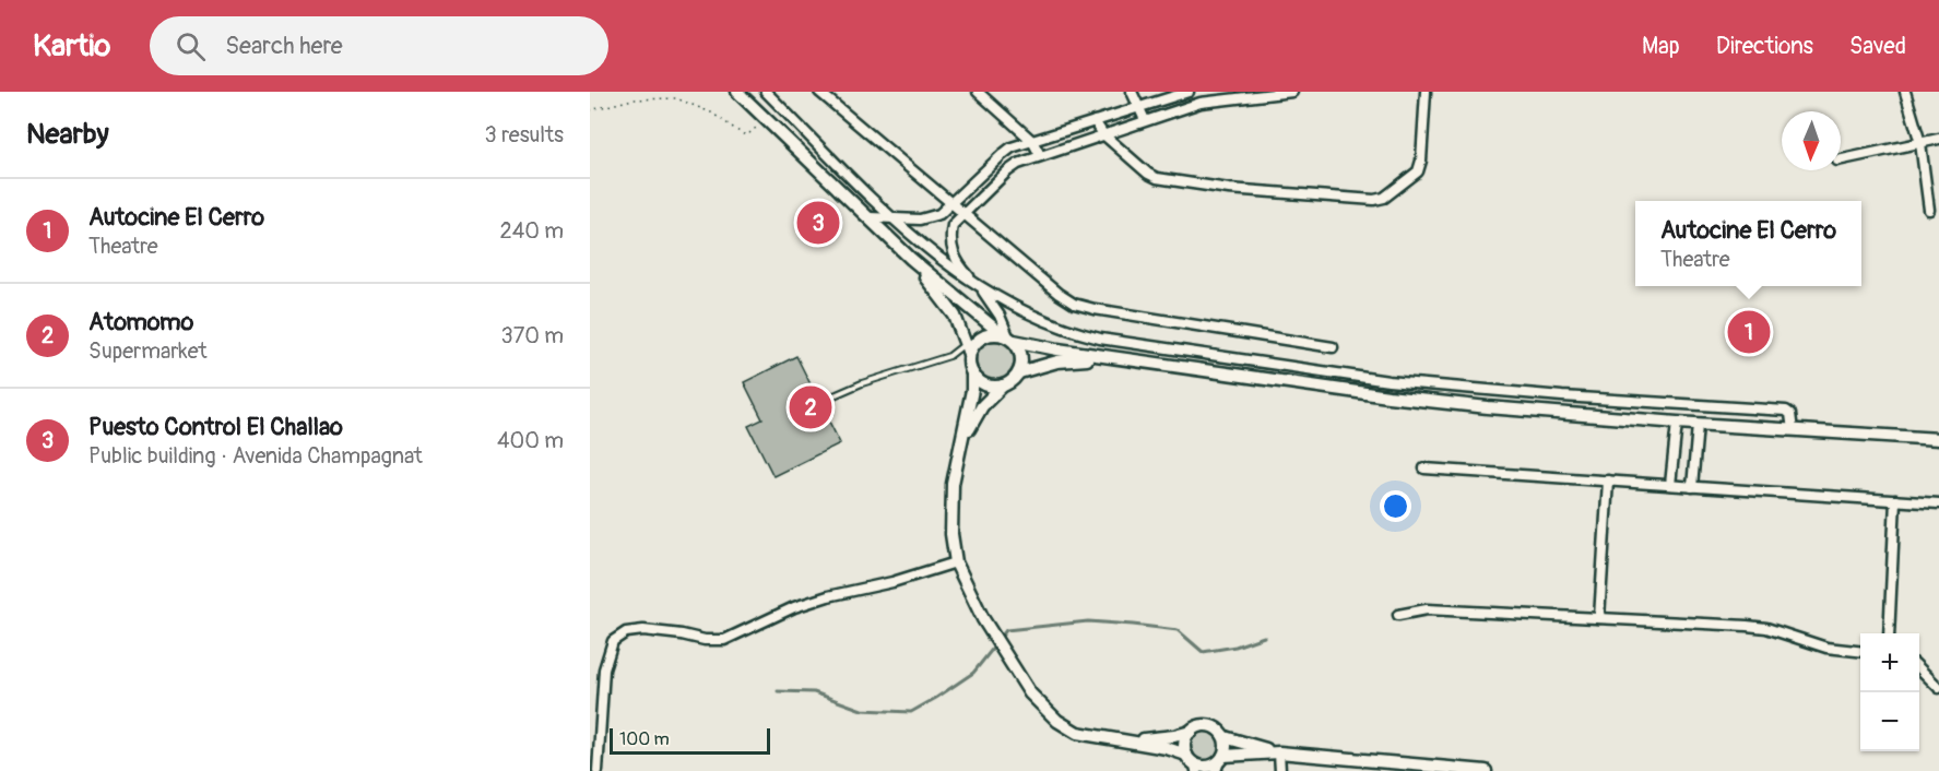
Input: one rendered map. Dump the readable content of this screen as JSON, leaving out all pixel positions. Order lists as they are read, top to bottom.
{
  "scale_bar": "100 m",
  "north": "bottom",
  "page": {
    "header": "Kartio",
    "search": "Search here",
    "nav": ["Map", "Directions", "Saved"],
    "heading": ["Nearby", "3 results"],
    "list": [
      {
        "mark": "1",
        "name": "Autocine El Cerro",
        "note": "Theatre",
        "value": "240 m"
      },
      {
        "mark": "2",
        "name": "Atomomo",
        "note": "Supermarket",
        "value": "370 m"
      },
      {
        "mark": "3",
        "name": "Puesto Control El Challao",
        "note": "Public building · Avenida Champagnat",
        "value": "400 m"
      }
    ],
    "pins": ["3", "1", "2"],
    "popup": ["Autocine El Cerro", "Theatre"],
    "map_buttons": ["+", "−"],
    "scale": "100 m"
  }
}
